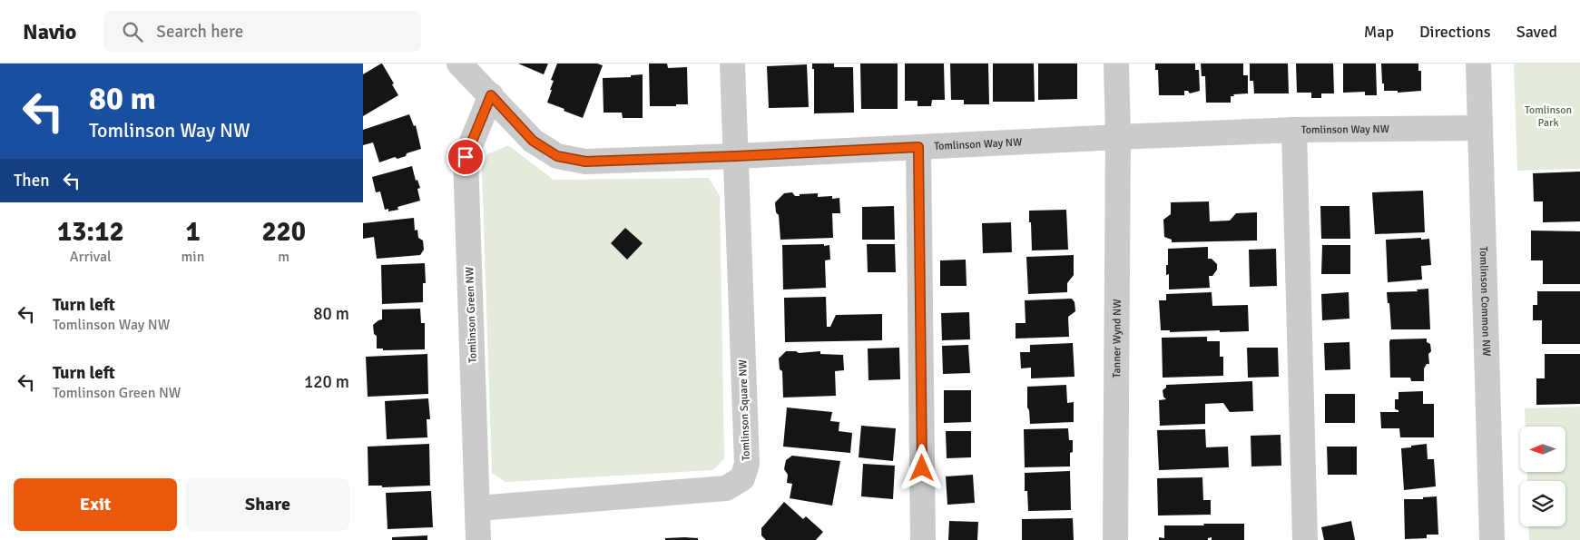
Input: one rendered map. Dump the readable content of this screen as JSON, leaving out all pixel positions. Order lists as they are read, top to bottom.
{
  "streets": {
    "street": [
      "Tomlinson Way NW",
      "Tomlinson Common NW",
      "Tomlinson Green NW",
      "Tanner Wynd NW",
      "Tomlinson Square NW"
    ]
  },
  "crossings": [
    ["Tomlinson Way NW", "Tomlinson Common NW"],
    ["Tomlinson Way NW", "Tomlinson Green NW"],
    ["Tomlinson Way NW", "Tanner Wynd NW"],
    ["Tomlinson Way NW", "Tomlinson Square NW"],
    ["Tomlinson Green NW", "Tomlinson Square NW"]
  ],
  "parks": ["Tomlinson Park"],
  "north": "left",
  "page": {
    "header": "Navio",
    "search": "Search here",
    "nav": ["Map", "Directions", "Saved"],
    "turn": ["80 m", "Tomlinson Way NW"],
    "then": "Then",
    "eta": [
      "13:12",
      "Arrival",
      "1",
      "min",
      "220",
      "m"
    ],
    "list": [
      {
        "name": "Turn left",
        "note": "Tomlinson Way NW",
        "value": "80 m"
      },
      {
        "name": "Turn left",
        "note": "Tomlinson Green NW",
        "value": "120 m"
      }
    ],
    "buttons": ["Exit", "Share"]
  }
}
